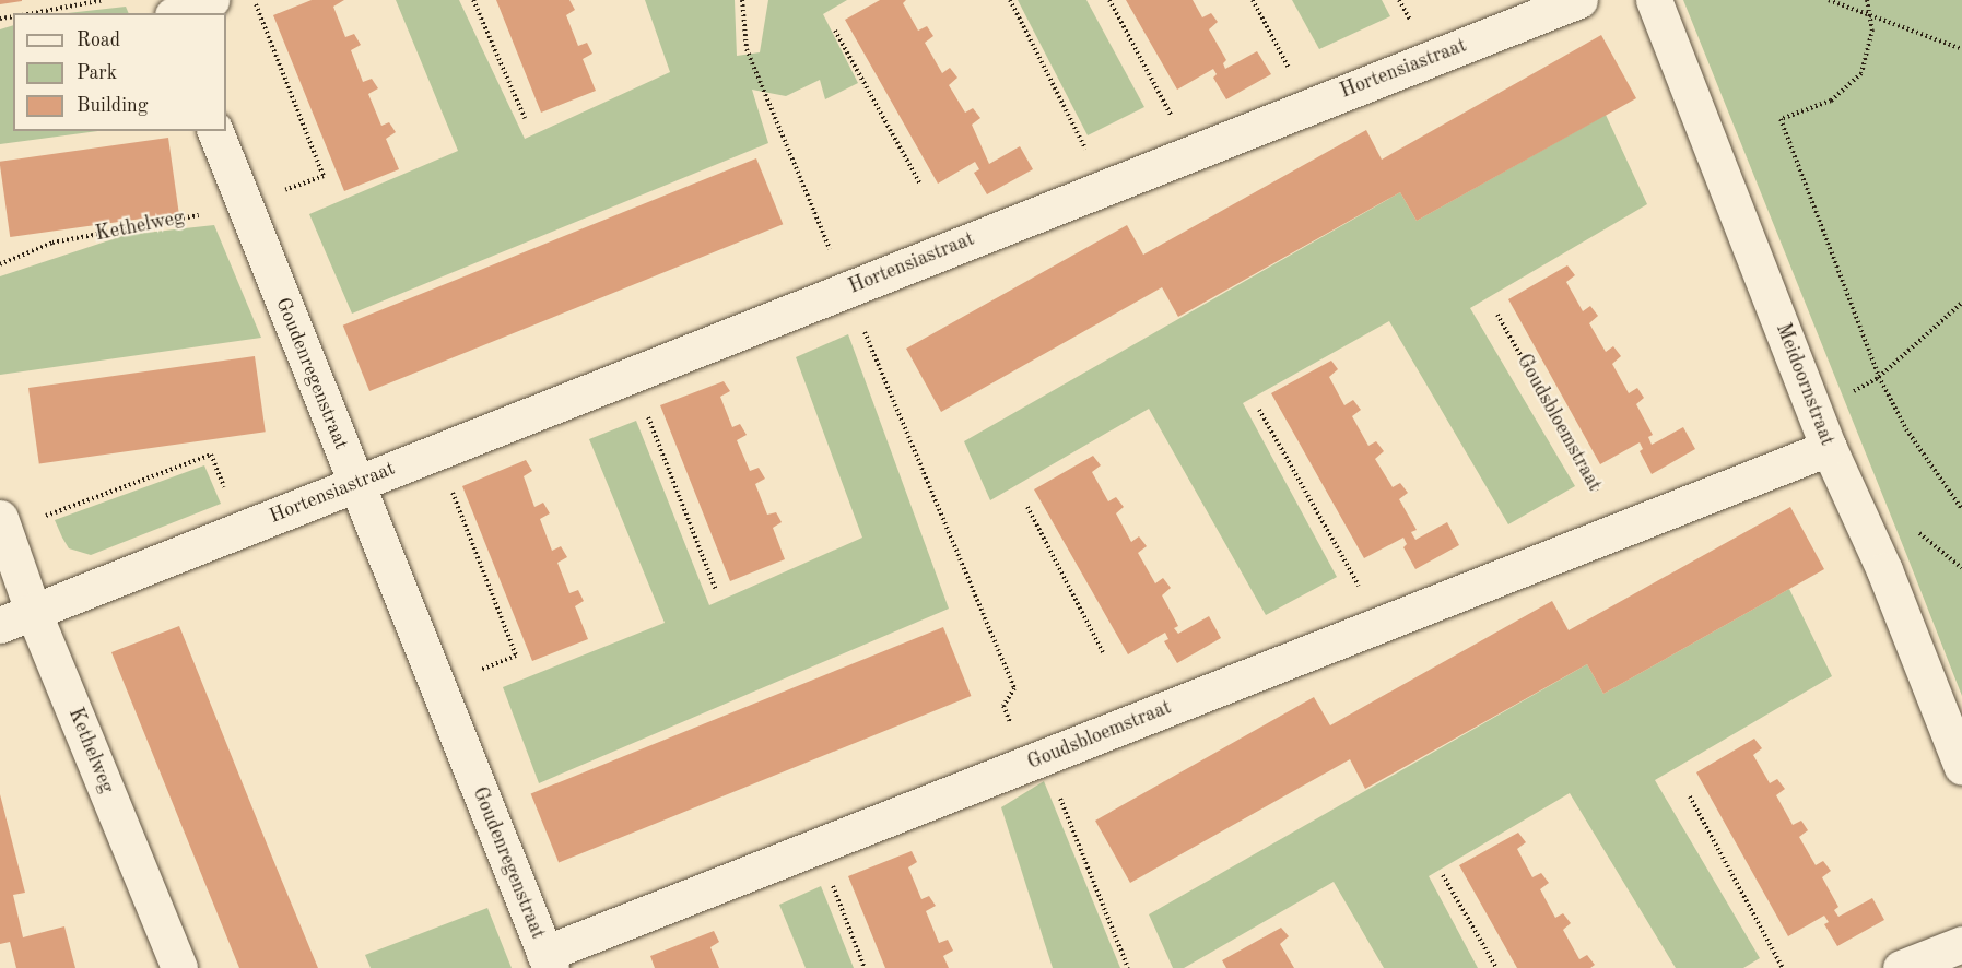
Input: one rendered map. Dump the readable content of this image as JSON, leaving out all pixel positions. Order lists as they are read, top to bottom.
{
  "streets": {
    "street": [
      "Hortensiastraat",
      "Kethelweg",
      "Goudenregenstraat",
      "Meidoornstraat",
      "Goudsbloemstraat"
    ]
  },
  "crossings": [
    ["Hortensiastraat", "Kethelweg"],
    ["Hortensiastraat", "Goudenregenstraat"],
    ["Kethelweg", "Goudenregenstraat"],
    ["Goudenregenstraat", "Goudsbloemstraat"],
    ["Meidoornstraat", "Goudsbloemstraat"]
  ],
  "legend": ["Road", "Park", "Building"]
}
